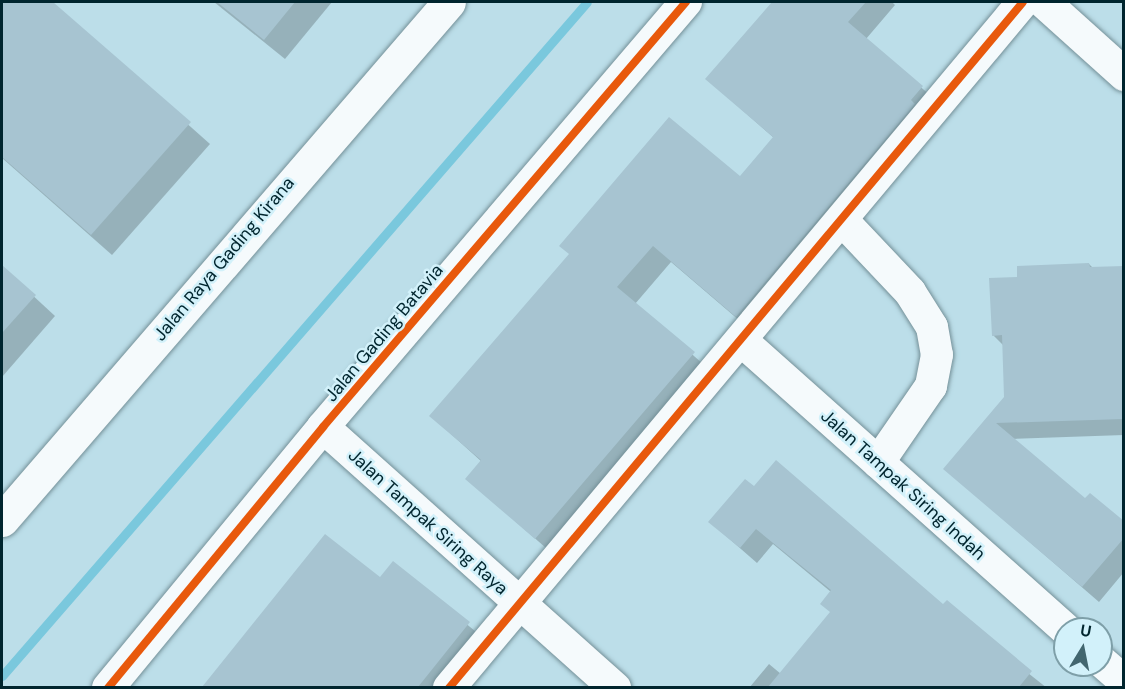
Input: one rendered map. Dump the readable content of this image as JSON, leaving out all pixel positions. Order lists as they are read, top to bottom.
{
  "streets": {
    "street": [
      "Jalan Raya Gading Kirana",
      "Jalan Gading Batavia",
      "Jalan Tampak Siring Indah",
      "Jalan Tampak Siring Raya"
    ]
  },
  "crossings": [
    ["Jalan Gading Batavia", "Jalan Tampak Siring Raya"]
  ],
  "north": "top"
}
